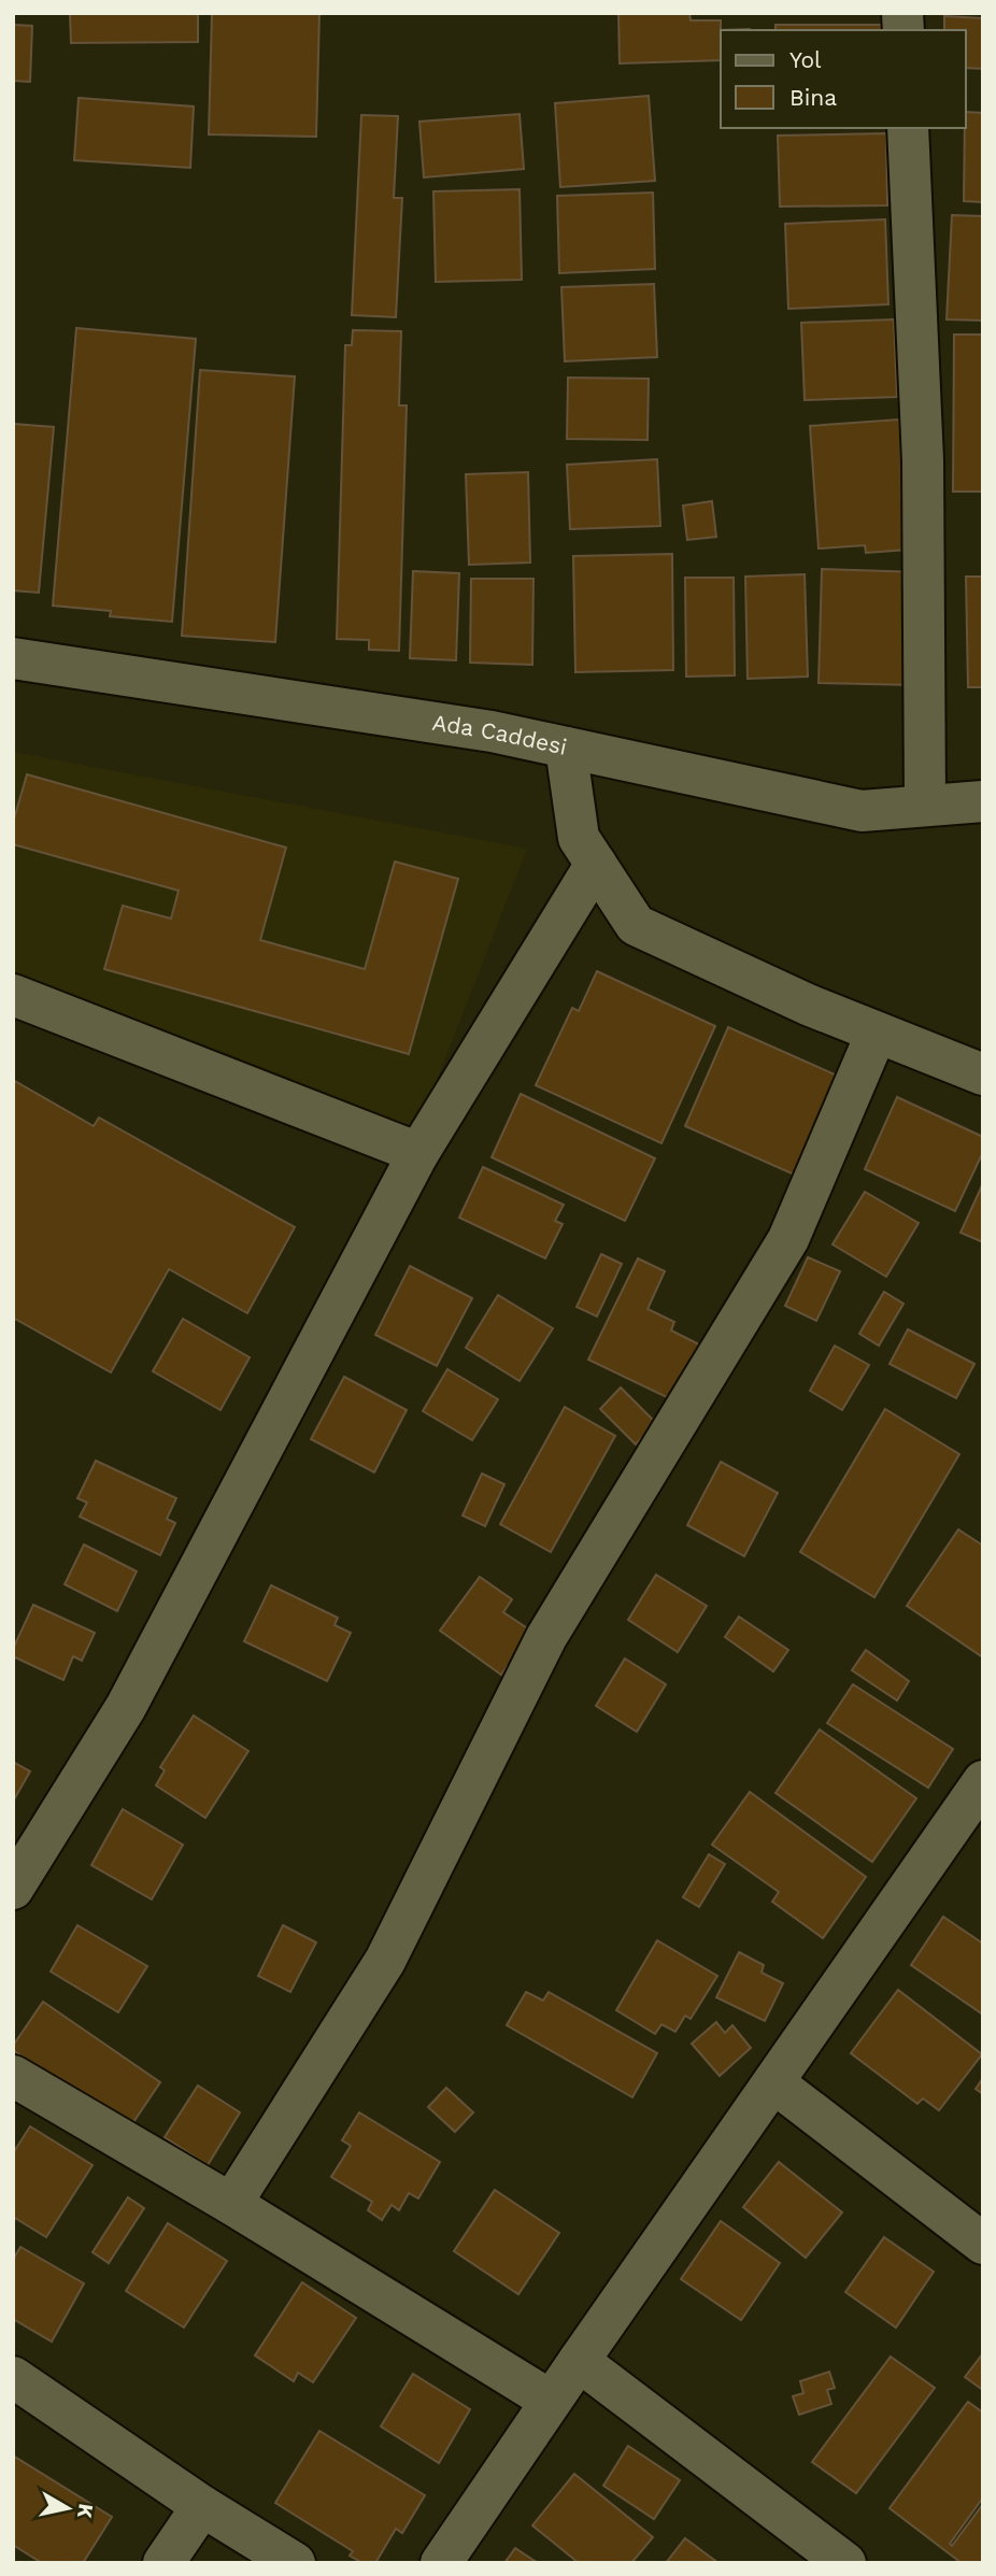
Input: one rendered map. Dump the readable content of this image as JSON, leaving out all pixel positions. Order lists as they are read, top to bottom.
{
  "streets": {
    "street": ["Ada Caddesi"]
  },
  "legend": ["Yol", "Bina"],
  "north": "right"
}
